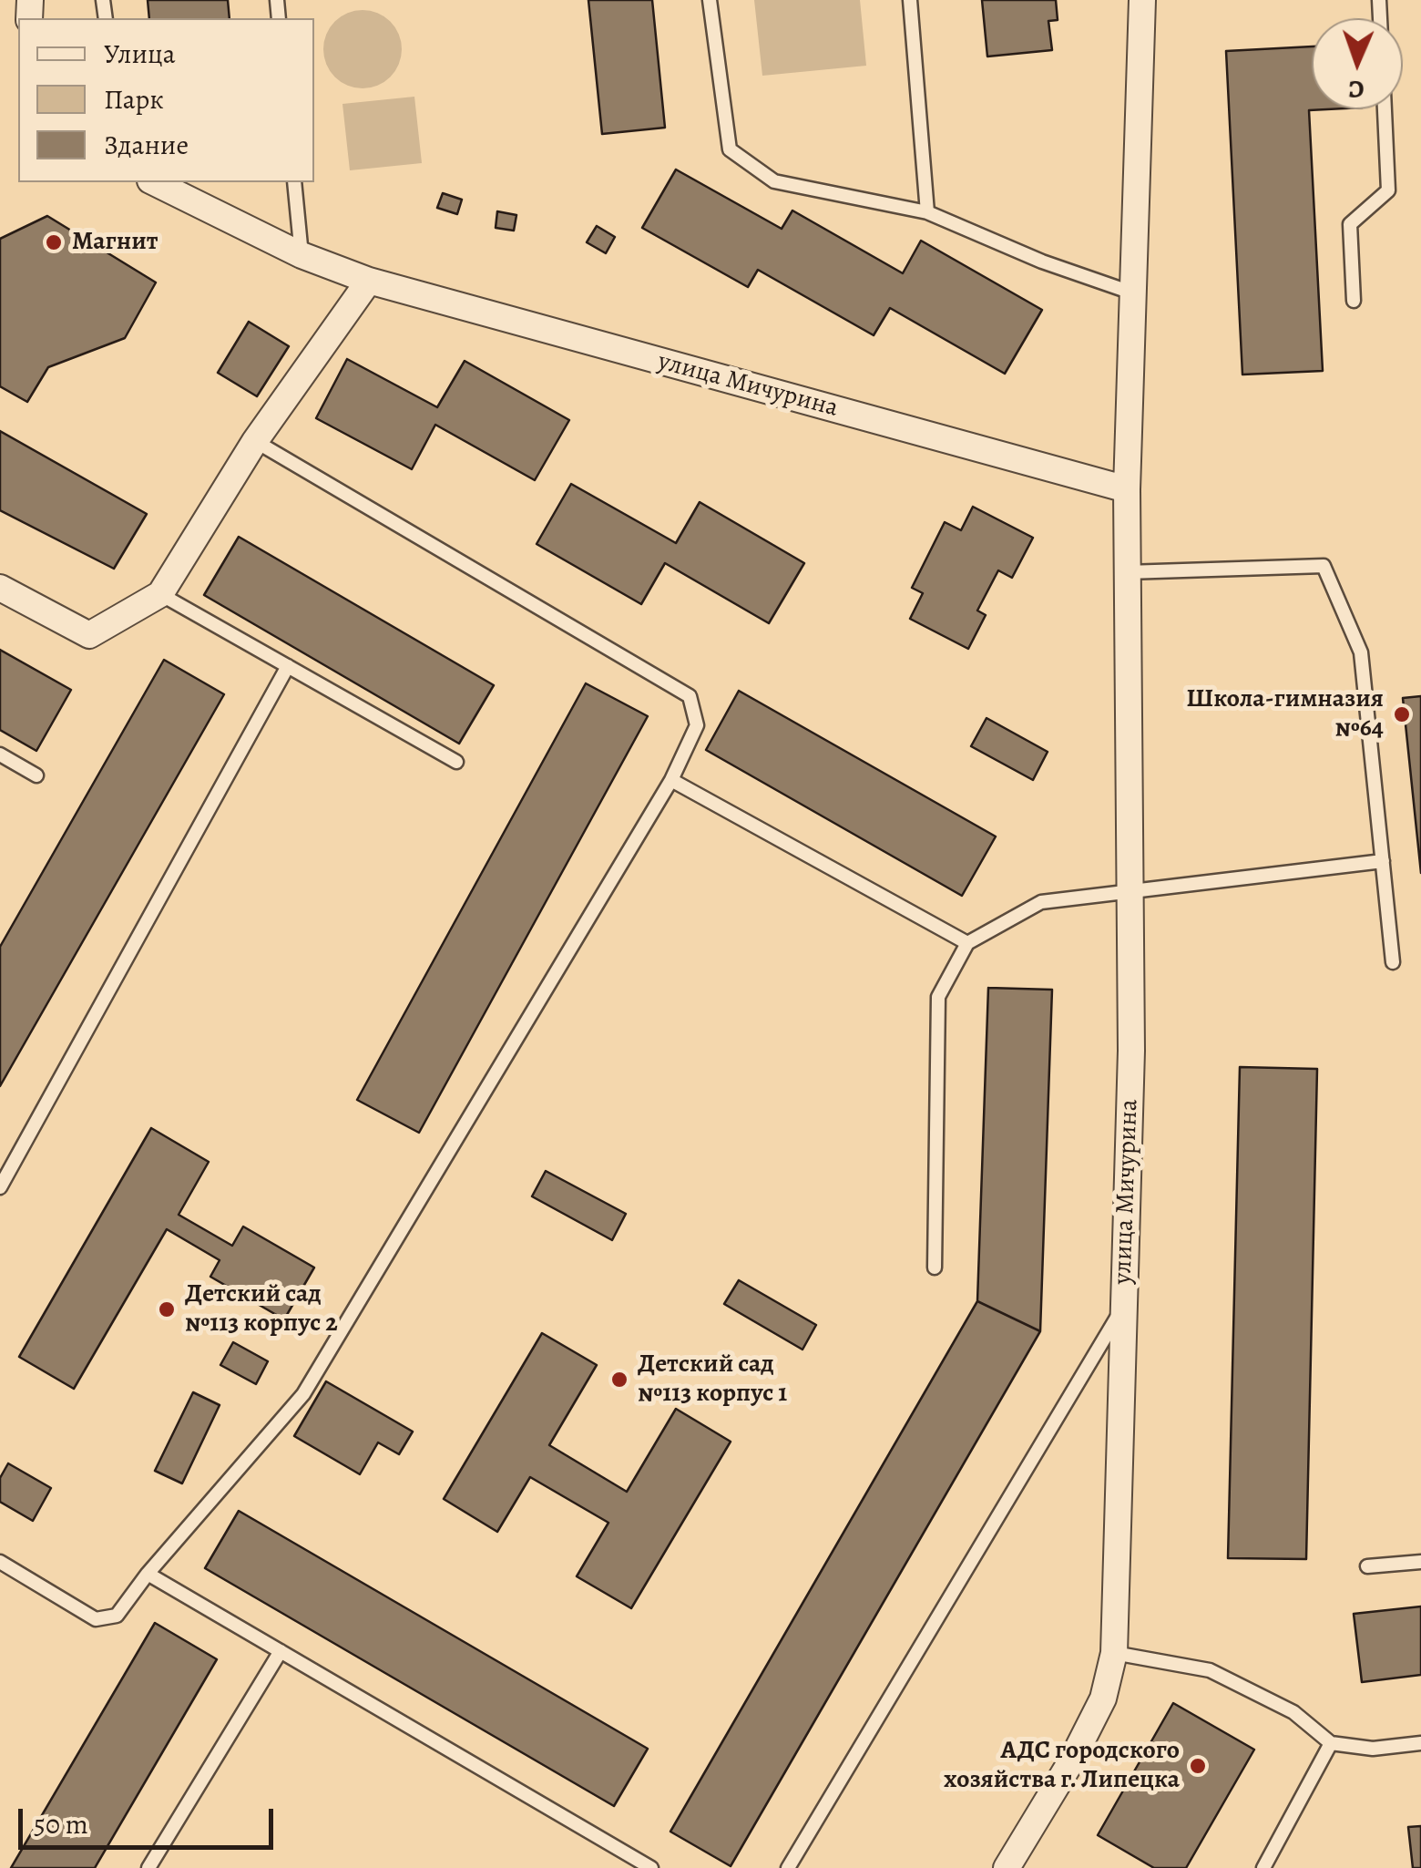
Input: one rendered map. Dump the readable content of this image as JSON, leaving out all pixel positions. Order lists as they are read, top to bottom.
{
  "streets": {
    "street": ["улица Мичурина"]
  },
  "places": [
    "Магнит",
    "Школа-гимназия №64",
    "Детский сад №113 корпус 2",
    "Детский сад №113 корпус 1",
    "АДС городского хозяйства г. Липецка"
  ],
  "legend": ["Улица", "Парк", "Здание"],
  "scale_bar": "50 m",
  "north": "bottom"
}
